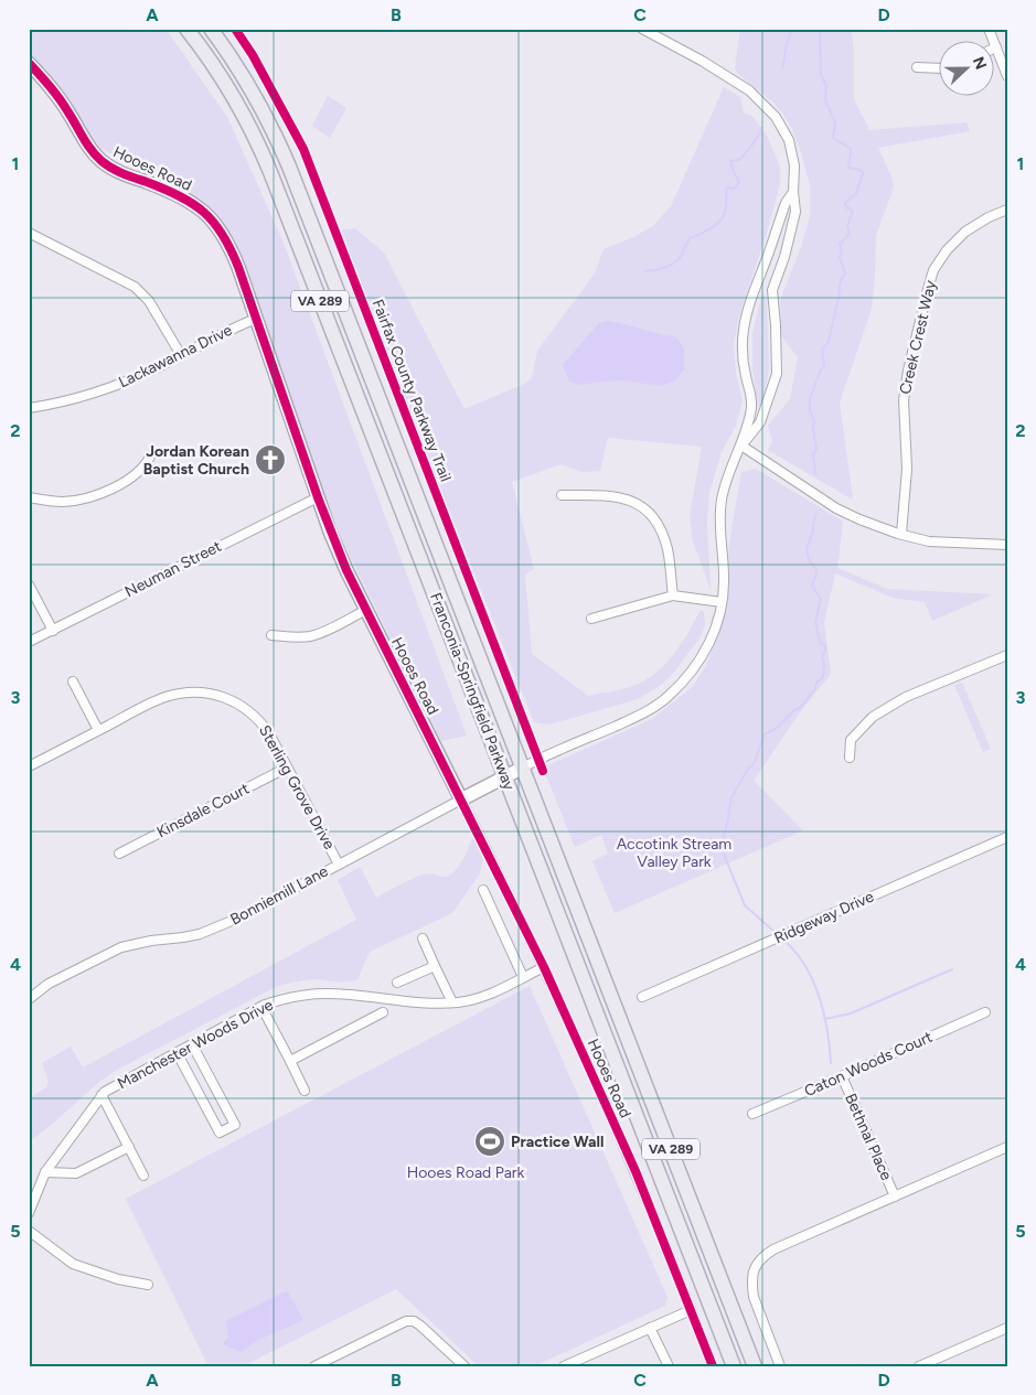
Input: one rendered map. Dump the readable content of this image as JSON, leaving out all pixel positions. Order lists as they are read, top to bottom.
{
  "streets": {
    "main road": ["VA 289", "Franconia-Springfield Parkway"],
    "street": [
      "Hooes Road",
      "Creek Crest Way",
      "Lackawanna Drive",
      "Neuman Street",
      "Sterling Grove Drive",
      "Kinsdale Court",
      "Bonniemill Lane",
      "Ridgeway Drive",
      "Manchester Woods Drive",
      "Caton Woods Court",
      "Bethnal Place"
    ],
    "cycle path": ["Fairfax County Parkway Trail"]
  },
  "crossings": [
    ["Hooes Road", "Lackawanna Drive"],
    ["Hooes Road", "Neuman Street"],
    ["Hooes Road", "Bonniemill Lane"],
    ["Hooes Road", "Manchester Woods Drive"],
    ["Franconia-Springfield Parkway", "Bonniemill Lane"],
    ["Sterling Grove Drive", "Kinsdale Court"],
    ["Sterling Grove Drive", "Bonniemill Lane"],
    ["Caton Woods Court", "Bethnal Place"]
  ],
  "parks": ["Accotink Stream Valley Park", "Hooes Road Park"],
  "places": {
    "church": ["Jordan Korean Baptist Church"],
    "sports": ["Practice Wall"]
  },
  "north": "right",
  "grid": {
    "columns": [
      "A",
      "B",
      "C",
      "D"
    ],
    "rows": [
      "1",
      "2",
      "3",
      "4",
      "5"
    ]
  }
}
